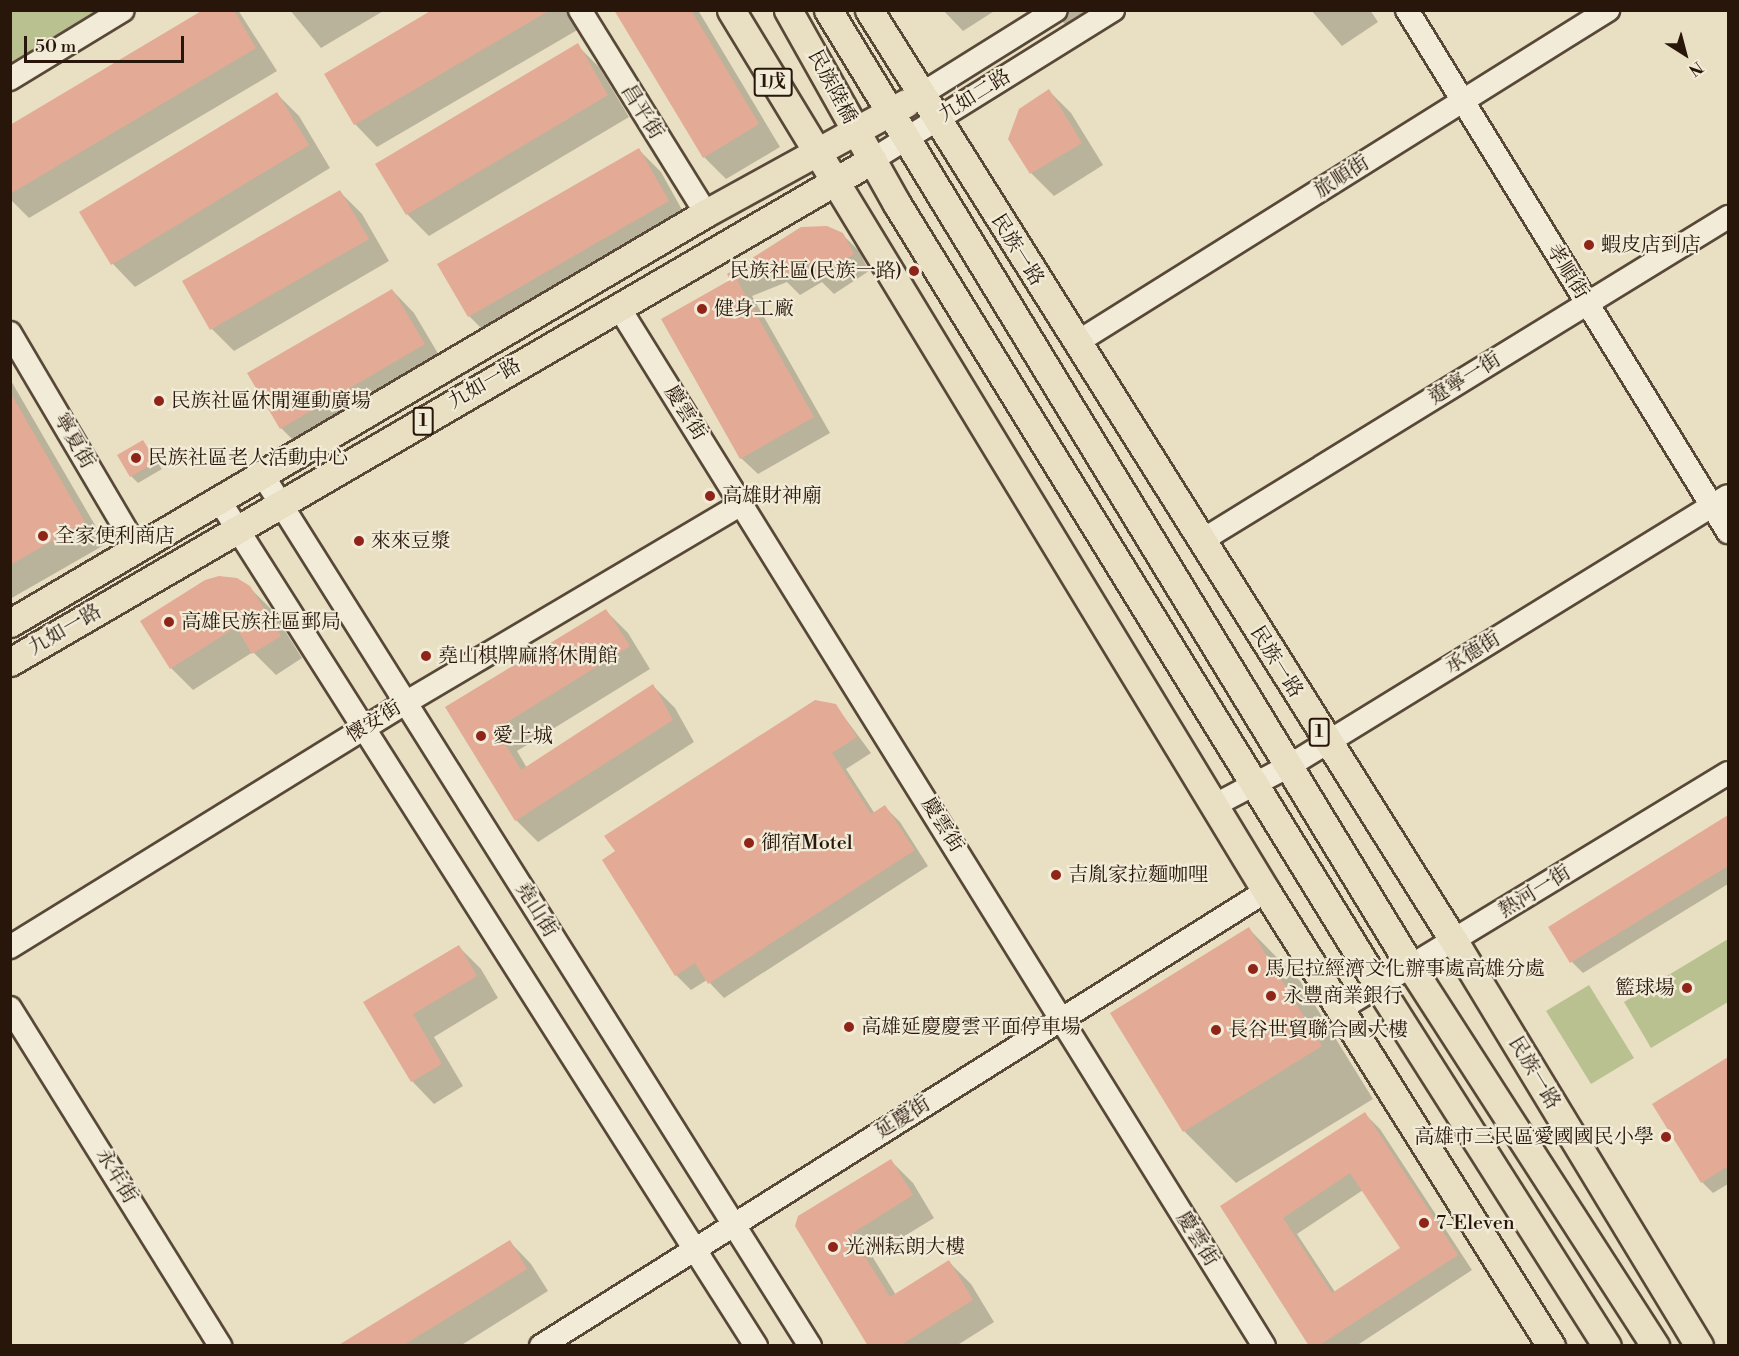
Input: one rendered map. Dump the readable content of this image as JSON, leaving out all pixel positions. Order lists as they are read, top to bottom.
{
  "streets": {
    "main road": [
      "1戊",
      "民族陸橋",
      "九如二路",
      "民族一路",
      "九如一路",
      "1"
    ],
    "street": [
      "昌平街",
      "旅順街",
      "孝順街",
      "遼寧一街",
      "慶雲街",
      "寧夏街",
      "承德街",
      "懷安街",
      "熱河一街",
      "堯山街",
      "延慶街",
      "永年街"
    ]
  },
  "crossings": [
    ["1戊", "九如二路"],
    ["1戊", "九如一路"],
    ["民族陸橋", "九如二路"],
    ["民族陸橋", "民族一路"],
    ["九如二路", "民族一路"],
    ["九如二路", "九如一路"],
    ["昌平街", "九如一路"],
    ["旅順街", "民族一路"],
    ["旅順街", "孝順街"],
    ["民族一路", "遼寧一街"],
    ["民族一路", "承德街"],
    ["民族一路", "熱河一街"],
    ["孝順街", "遼寧一街"],
    ["孝順街", "承德街"],
    ["九如一路", "慶雲街"],
    ["九如一路", "寧夏街"],
    ["九如一路", "堯山街"],
    ["慶雲街", "懷安街"],
    ["慶雲街", "延慶街"],
    ["懷安街", "堯山街"],
    ["堯山街", "延慶街"]
  ],
  "places": [
    "蝦皮店到店",
    "民族社區(民族一路)",
    "健身工廠",
    "民族社區休閒運動廣場",
    "民族社區老人活動中心",
    "高雄財神廟",
    "全家便利商店",
    "來來豆漿",
    "高雄民族社區郵局",
    "堯山棋牌麻將休閒館",
    "愛上城",
    "御宿Motel",
    "吉胤家拉麵咖哩",
    "馬尼拉經濟文化辦事處高雄分處",
    "籃球場",
    "永豐商業銀行",
    "高雄延慶慶雲平面停車場",
    "長谷世貿聯合國大樓",
    "高雄市三民區愛國國民小學",
    "7-Eleven",
    "光洲耘朗大樓"
  ],
  "scale_bar": "50 m",
  "north": "bottom right"
}
